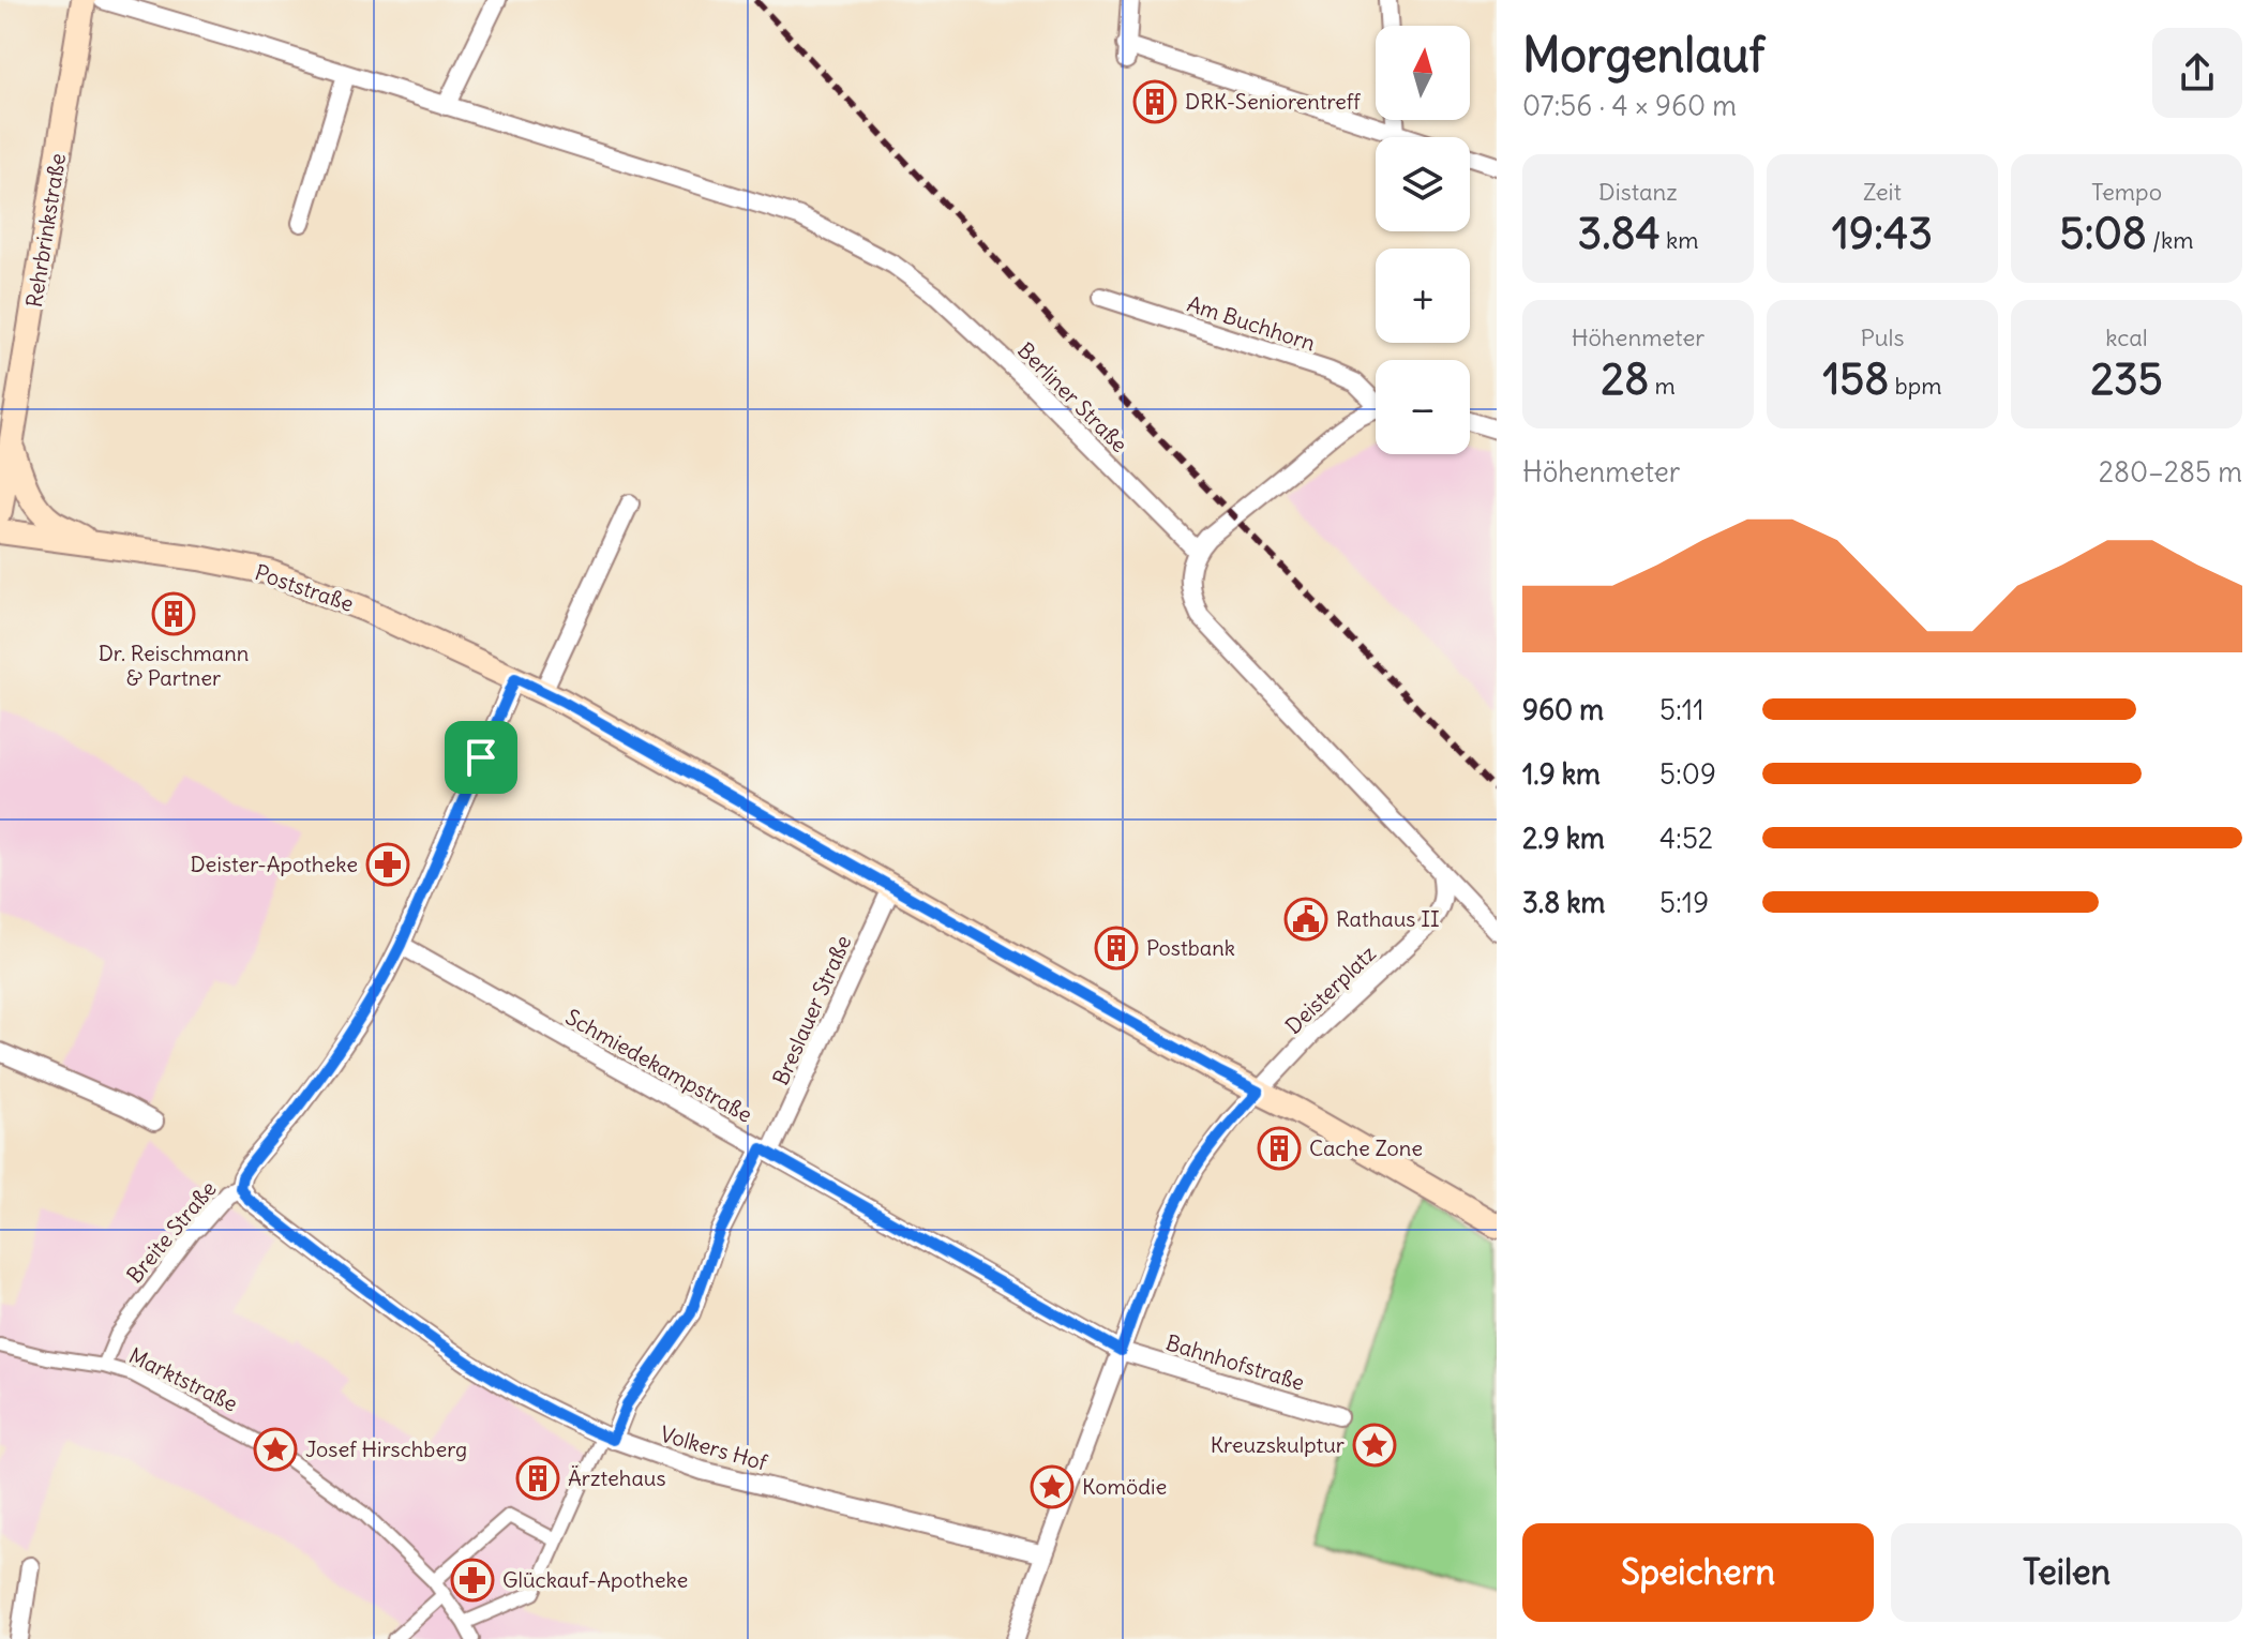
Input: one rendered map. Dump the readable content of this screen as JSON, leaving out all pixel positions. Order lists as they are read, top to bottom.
{
  "streets": {
    "main road": ["Rehrbrinkstraße", "Poststraße"],
    "street": [
      "Am Buchhorn",
      "Berliner Straße",
      "Deisterplatz",
      "Breslauer Straße",
      "Schmiedekampstraße",
      "Breite Straße",
      "Bahnhofstraße",
      "Marktstraße",
      "Volkers Hof"
    ]
  },
  "crossings": [
    ["Am Buchhorn", "Berliner Straße"],
    ["Poststraße", "Deisterplatz"],
    ["Poststraße", "Breslauer Straße"],
    ["Poststraße", "Breite Straße"],
    ["Breslauer Straße", "Schmiedekampstraße"],
    ["Breslauer Straße", "Volkers Hof"],
    ["Schmiedekampstraße", "Breite Straße"],
    ["Schmiedekampstraße", "Bahnhofstraße"],
    ["Breite Straße", "Marktstraße"],
    ["Breite Straße", "Volkers Hof"]
  ],
  "places": {
    "building": [
      "DRK-Seniorentreff",
      "Dr. Reischmann & Partner",
      "Postbank",
      "Cache Zone",
      "Ärztehaus"
    ],
    "pharmacy": ["Deister-Apotheke", "Glückauf-Apotheke"],
    "public building": ["Rathaus II"],
    "place": ["Kreuzskulptur", "Josef Hirschberg", "Komödie"]
  },
  "north": "top",
  "page": {
    "heading": ["Morgenlauf", "07:56 · 4 × 960 m"],
    "map_buttons": ["+", "−"],
    "stats": [
      ["Distanz", "3.84 km"],
      ["Zeit", "19:43"],
      ["Tempo", "5:08 /km"],
      ["Höhenmeter", "28 m"],
      ["Puls", "158 bpm"],
      ["kcal", "235"]
    ],
    "chart": ["Höhenmeter", "280–285 m"],
    "list": [
      {
        "name": "960 m",
        "note": "5:11"
      },
      {
        "name": "1.9 km",
        "note": "5:09"
      },
      {
        "name": "2.9 km",
        "note": "4:52"
      },
      {
        "name": "3.8 km",
        "note": "5:19"
      }
    ],
    "buttons": ["Speichern", "Teilen"]
  }
}
